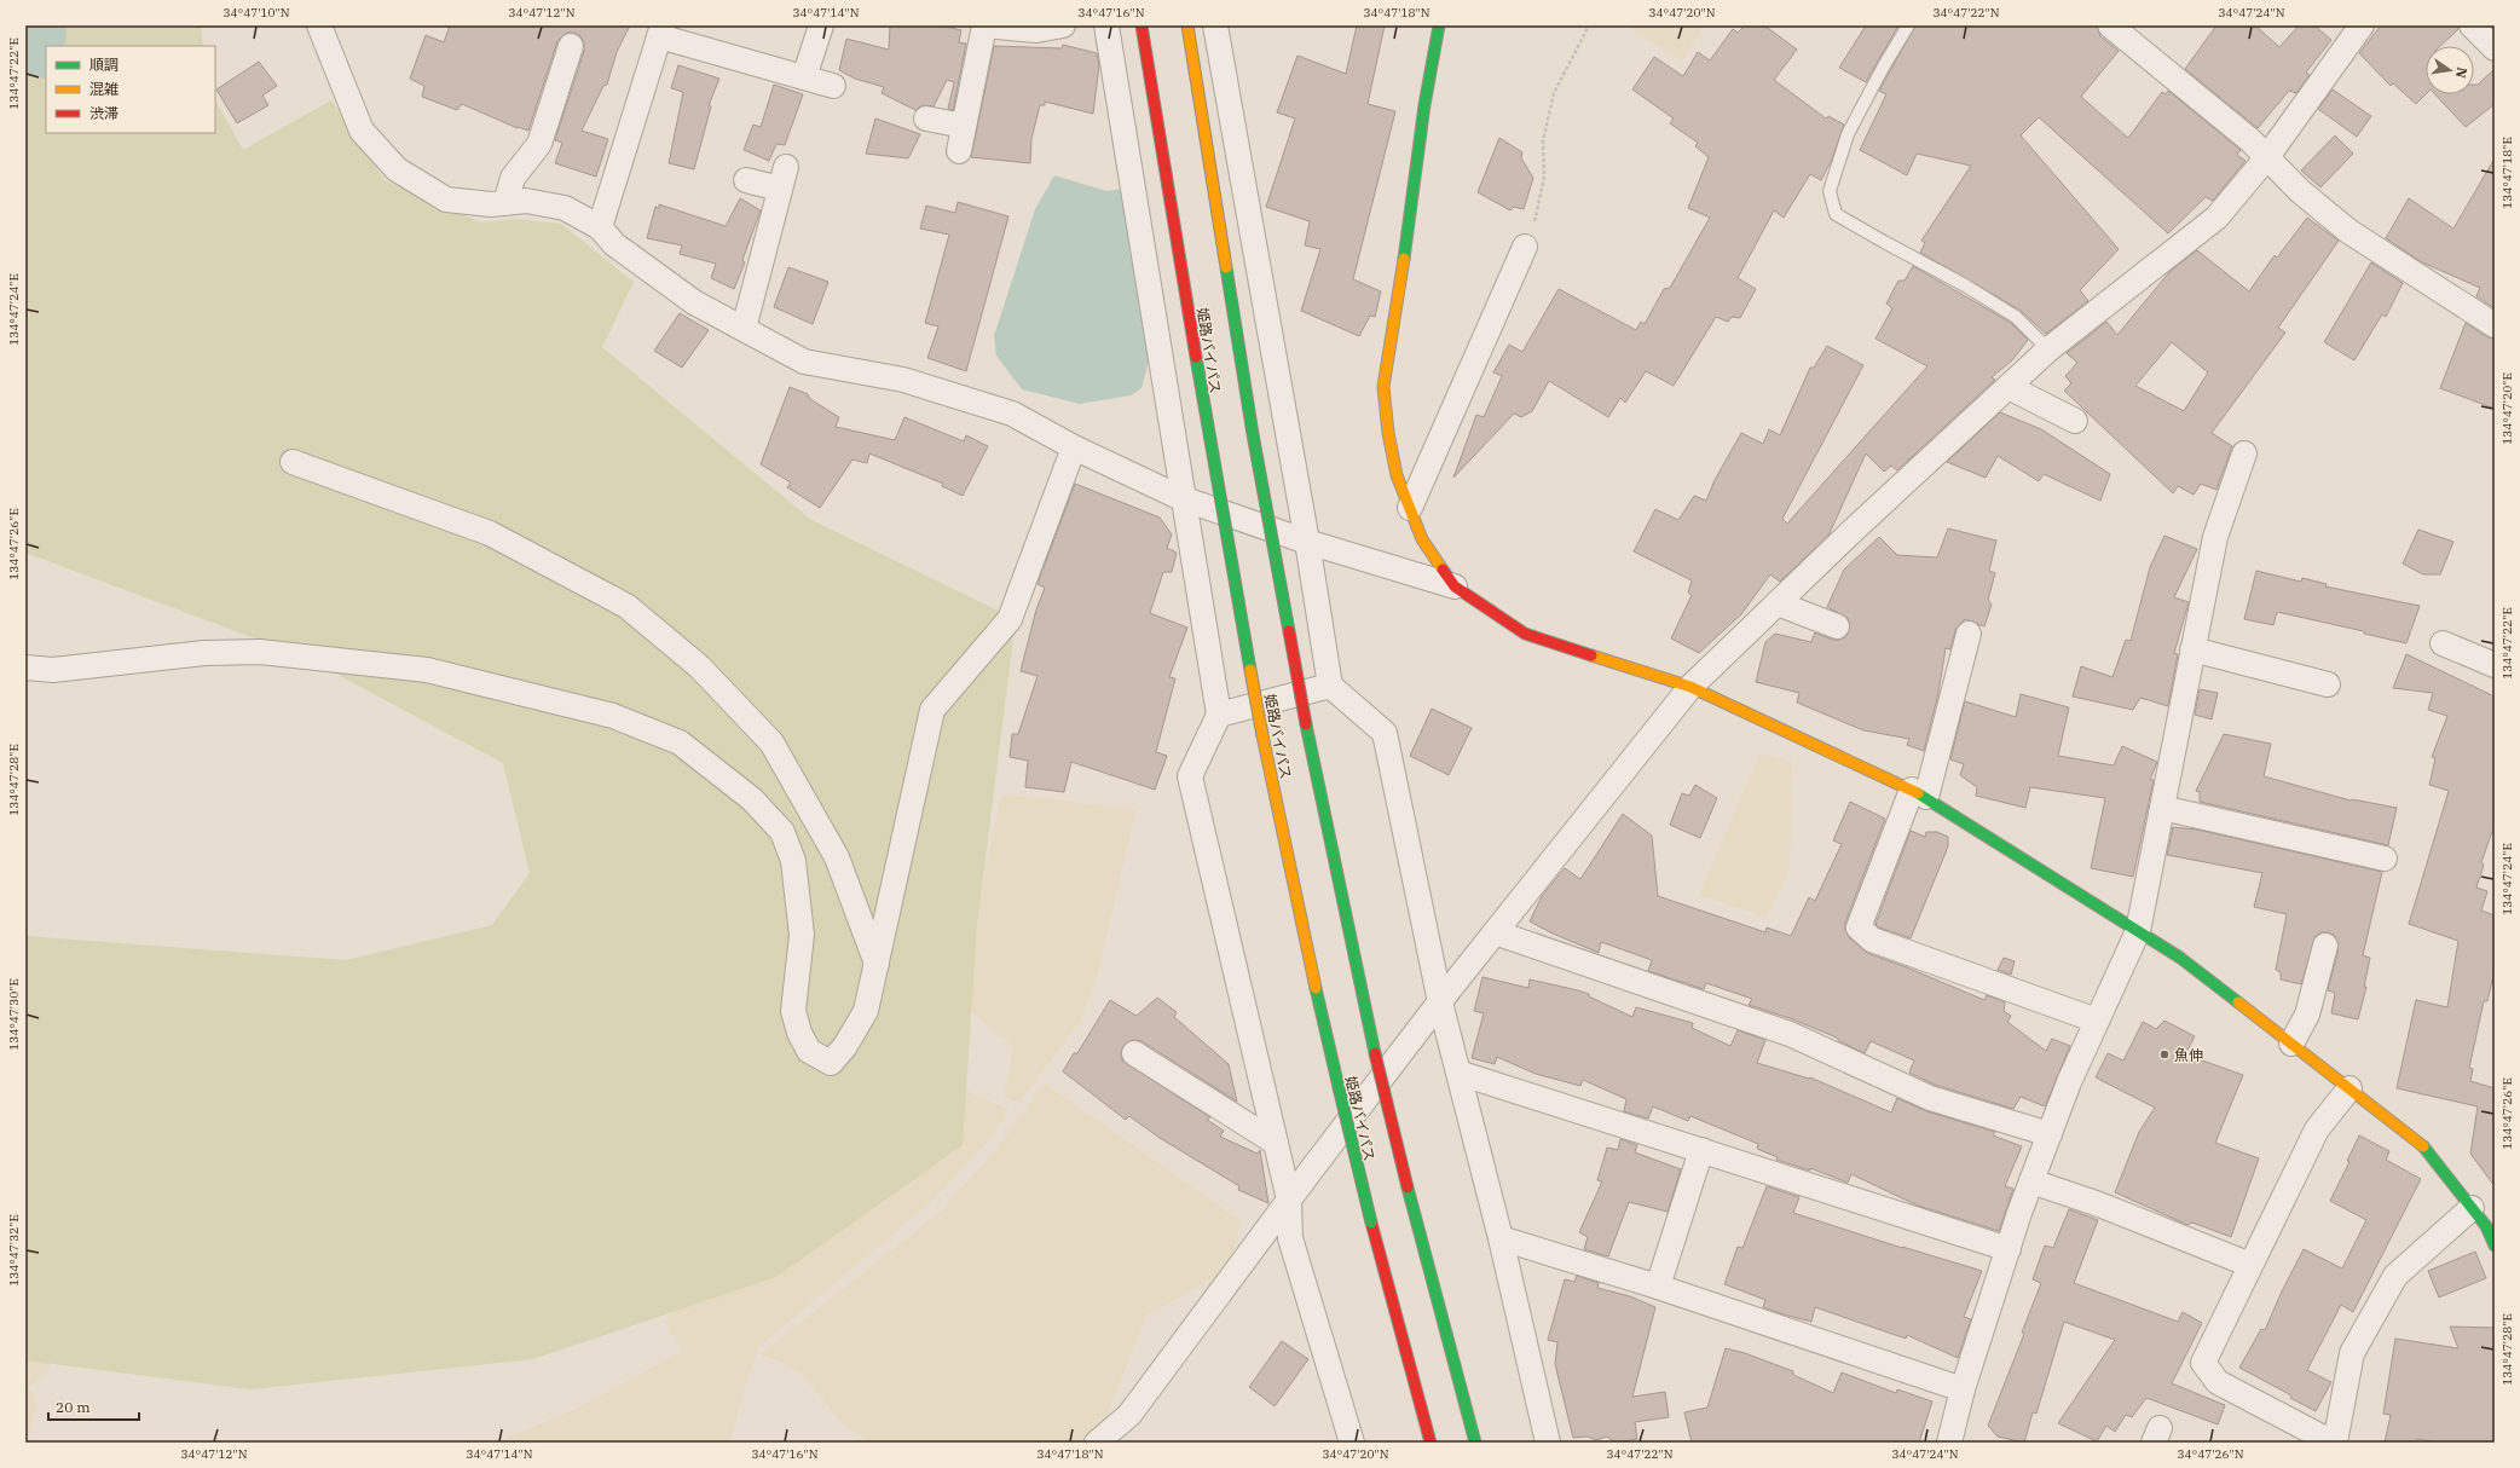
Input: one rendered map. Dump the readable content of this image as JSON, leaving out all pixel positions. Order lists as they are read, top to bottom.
{
  "streets": {
    "main road": ["姫路バイパス"]
  },
  "places": ["魚伸"],
  "legend": ["順調", "混雑", "渋滞"],
  "scale_bar": "20 m",
  "north": "right",
  "coordinates": [
    "34°47'10\"N",
    "34°47'12\"N",
    "34°47'14\"N",
    "34°47'16\"N",
    "34°47'18\"N",
    "34°47'20\"N",
    "34°47'22\"N",
    "34°47'24\"N",
    "134°47'22\"E",
    "134°47'18\"E",
    "134°47'24\"E",
    "134°47'20\"E",
    "134°47'26\"E",
    "134°47'28\"E",
    "134°47'30\"E",
    "134°47'32\"E",
    "34°47'26\"N"
  ]
}
